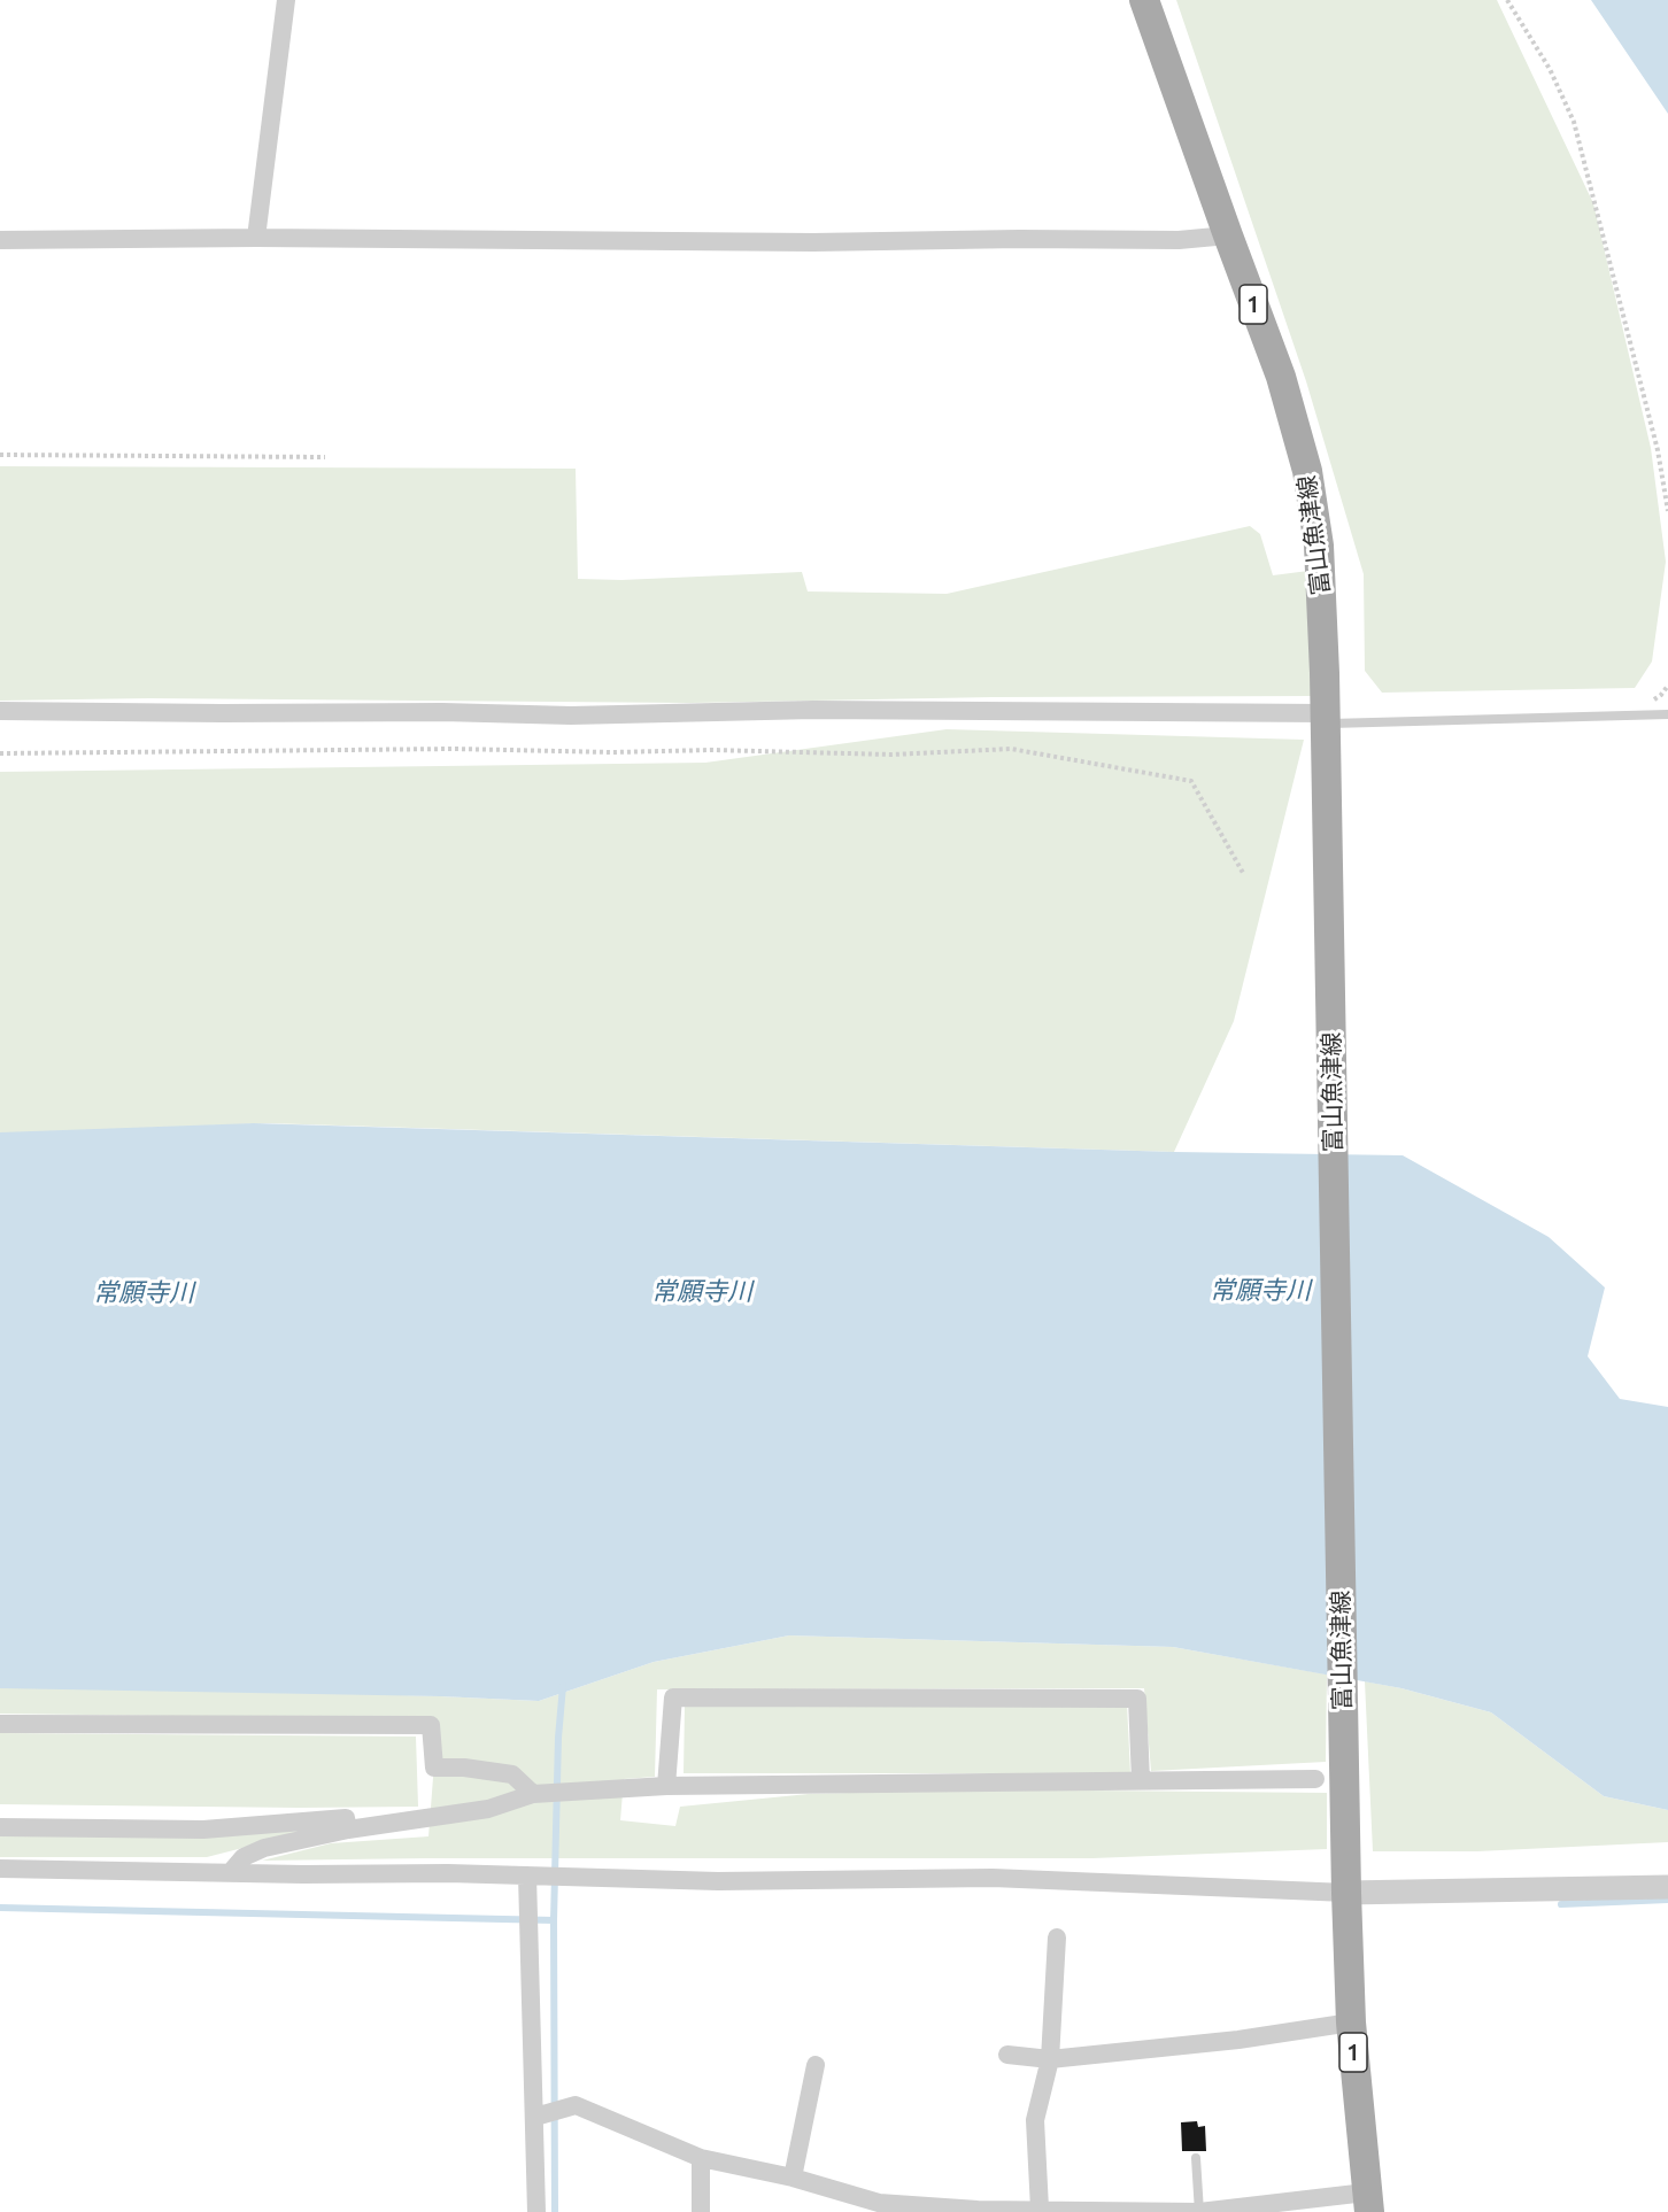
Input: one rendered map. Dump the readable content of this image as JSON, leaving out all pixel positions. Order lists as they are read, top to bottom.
{
  "streets": {
    "main road": ["1", "富山魚津線"]
  },
  "water": ["常願寺川"]
}
